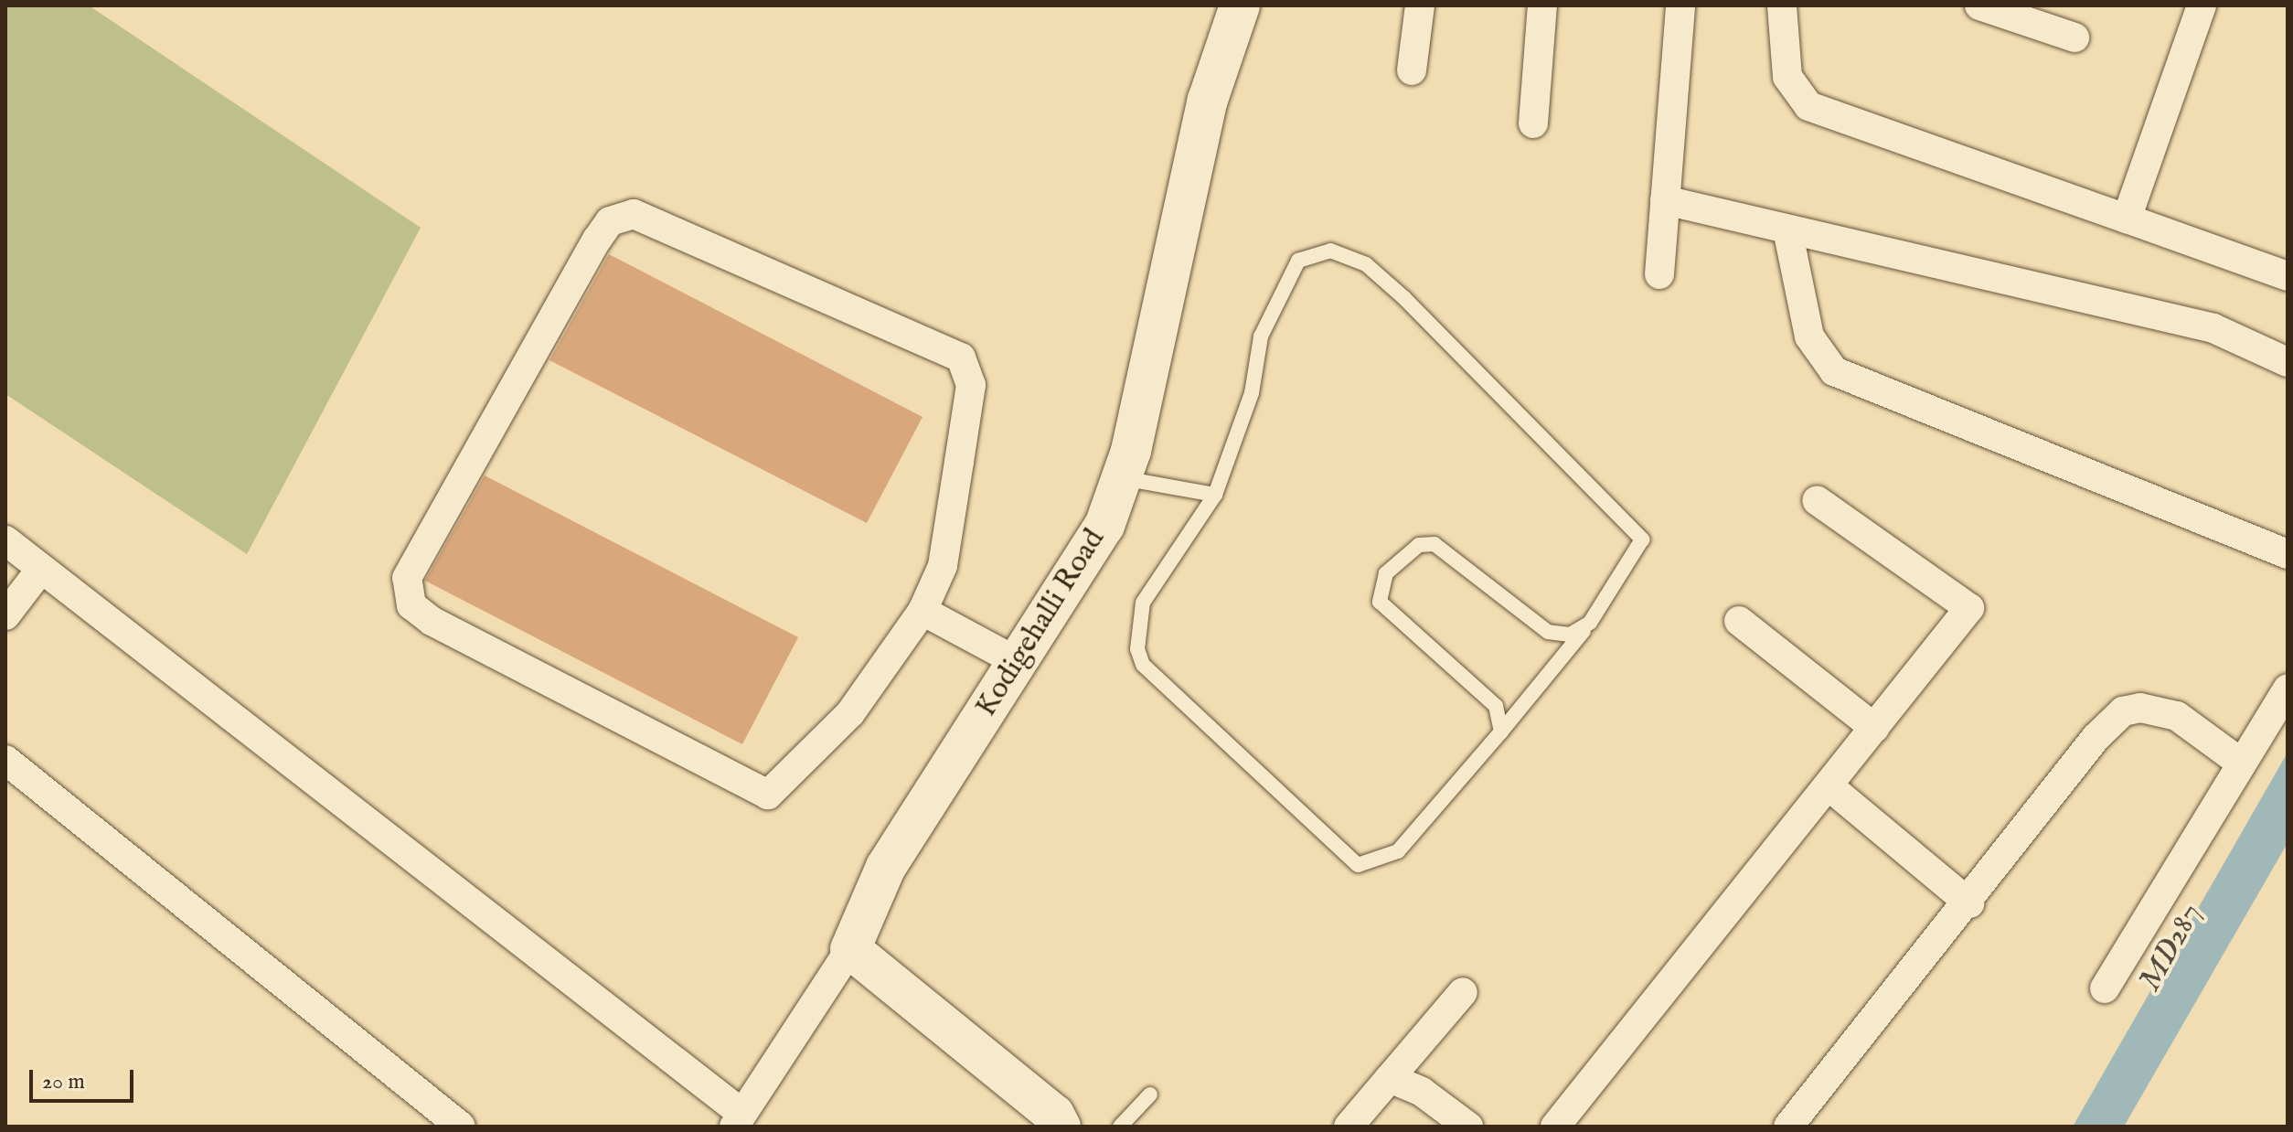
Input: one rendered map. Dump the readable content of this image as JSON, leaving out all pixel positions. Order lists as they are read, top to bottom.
{
  "streets": {
    "street": ["Kodigehalli Road"]
  },
  "water": ["MD287"],
  "scale_bar": "20 m"
}
